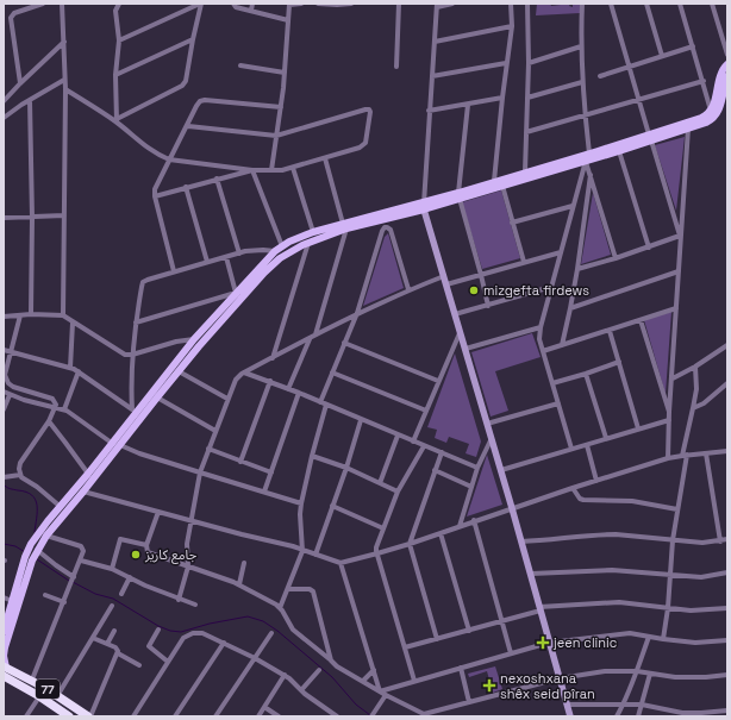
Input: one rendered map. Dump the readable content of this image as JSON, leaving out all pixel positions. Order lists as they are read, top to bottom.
{
  "streets": {
    "highway": ["77"]
  },
  "places": {
    "other": ["mizgefta firdews", "جامع كاريز"],
    "health": ["jeen clinic", "nexoshxana shêx seid pîran"]
  }
}
